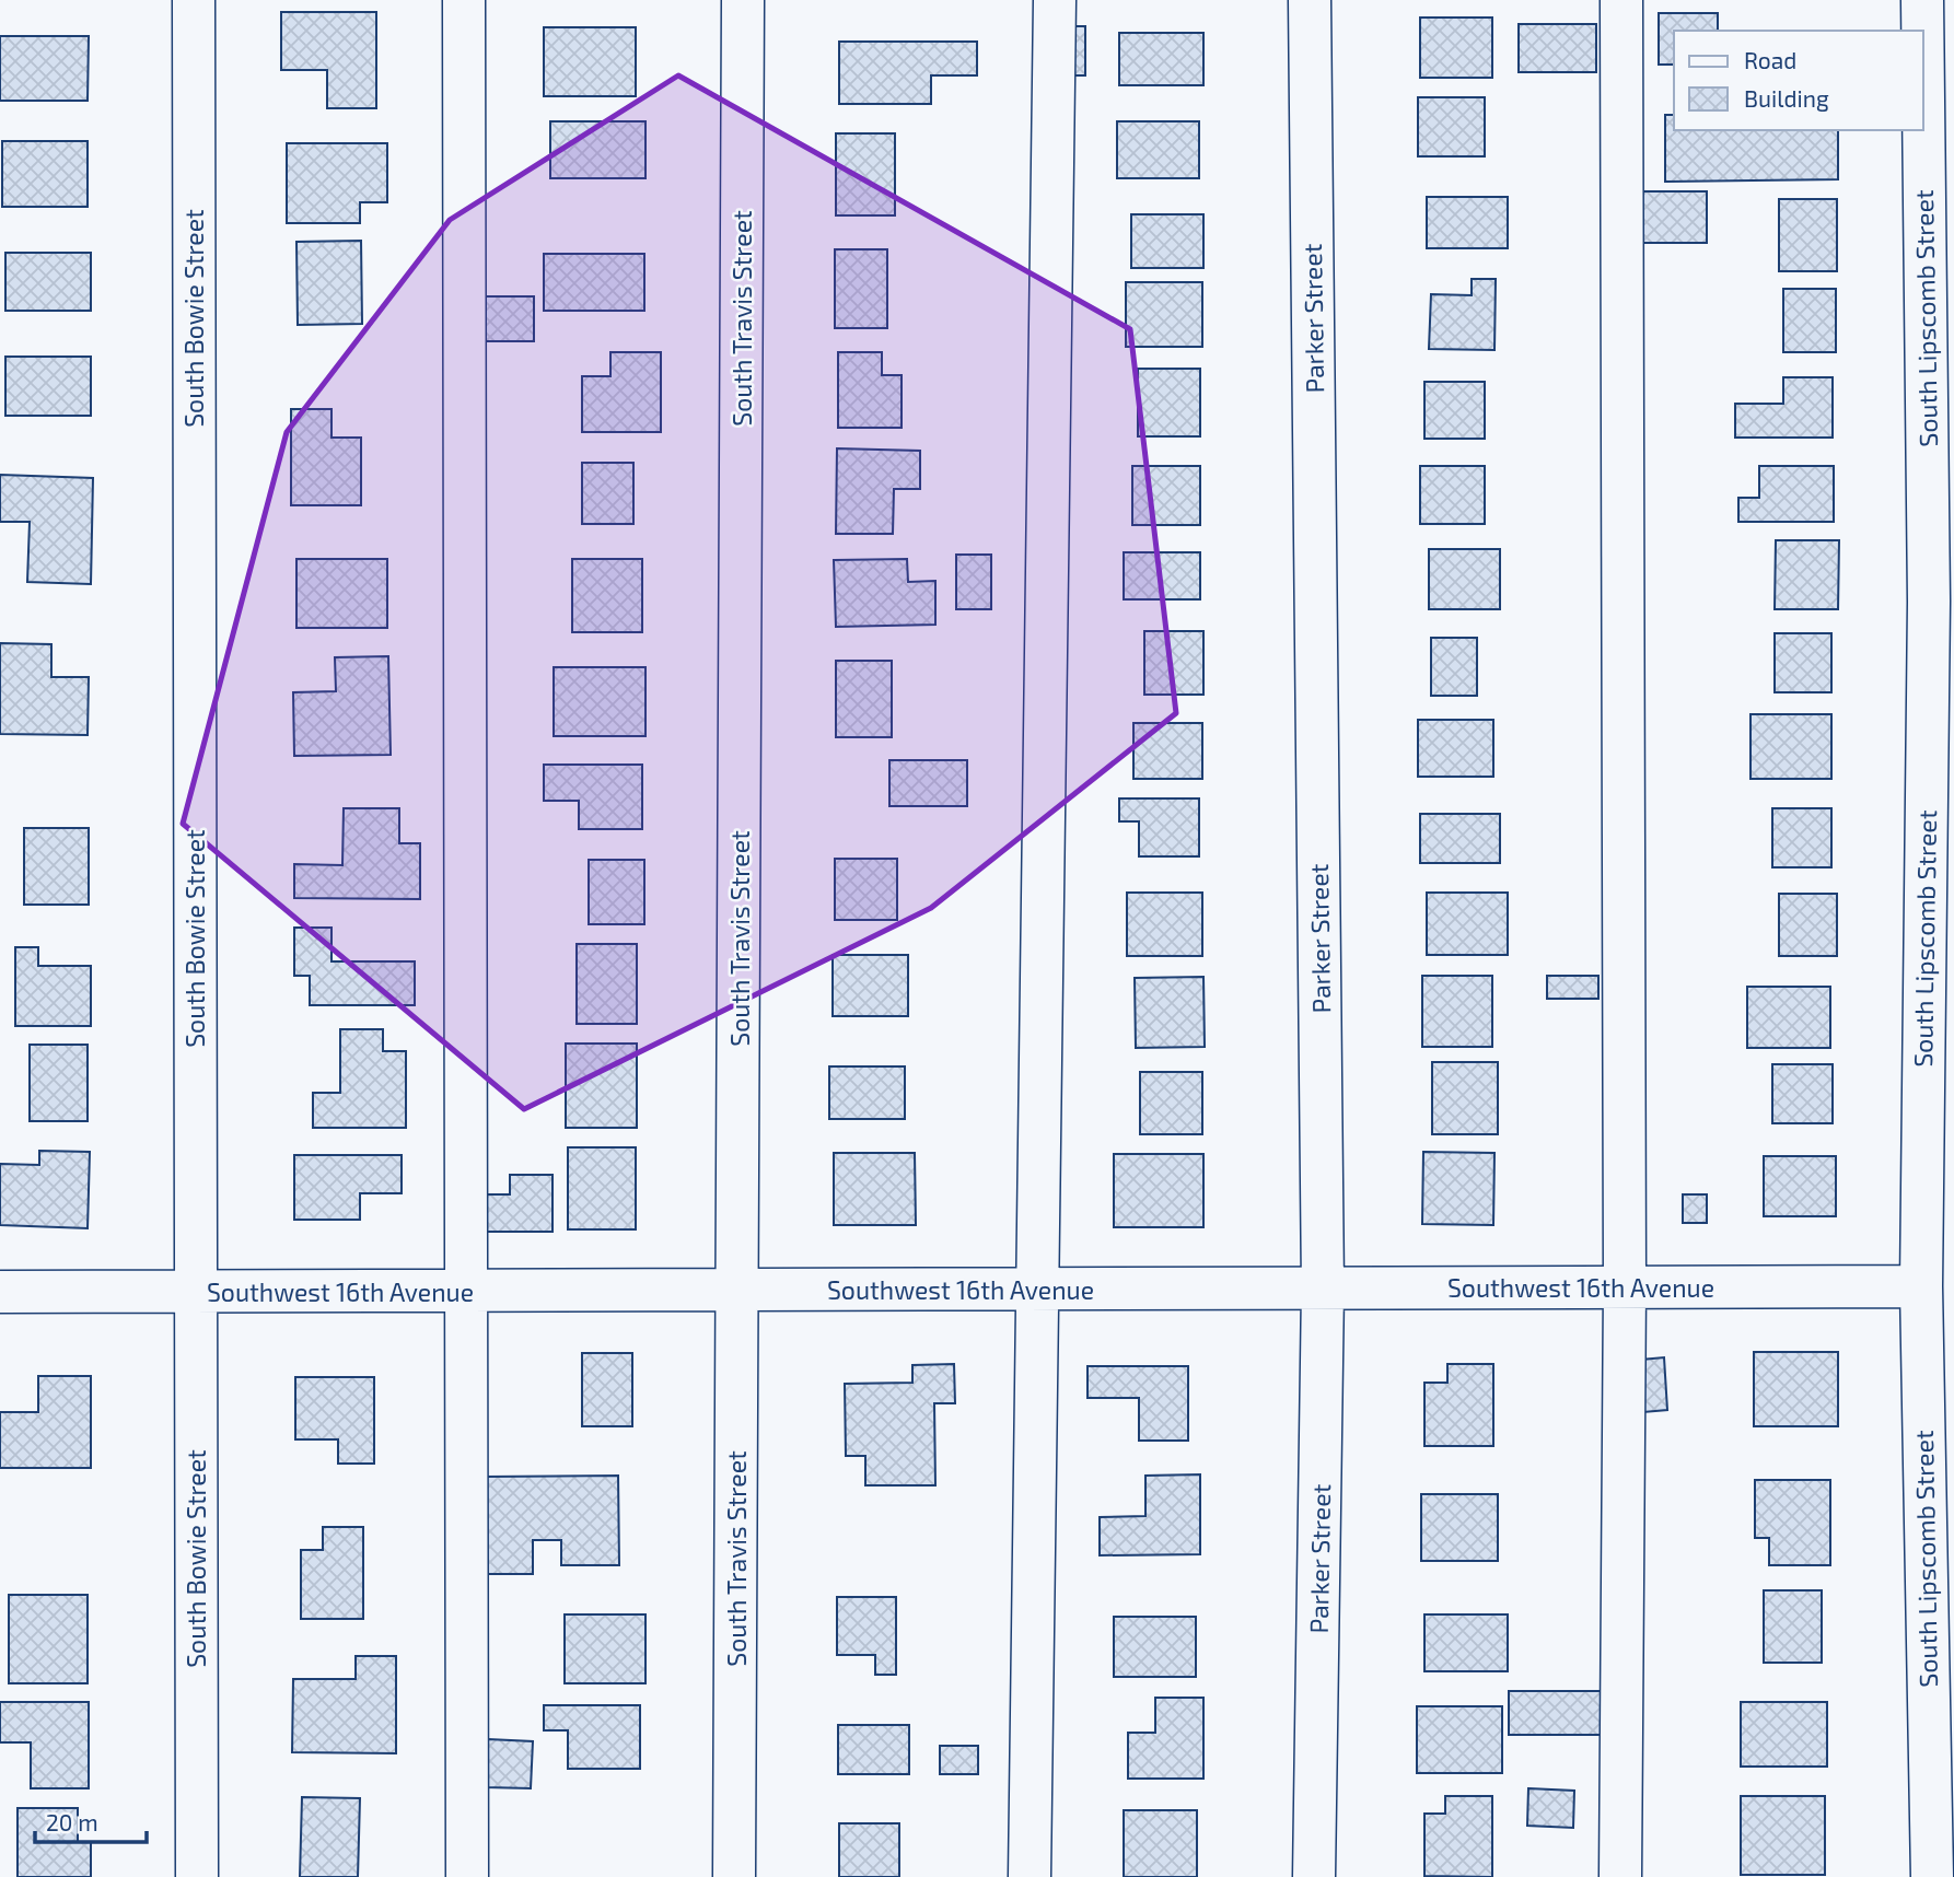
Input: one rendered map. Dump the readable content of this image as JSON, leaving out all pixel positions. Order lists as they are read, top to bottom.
{
  "streets": {
    "street": [
      "South Bowie Street",
      "South Travis Street",
      "Parker Street",
      "South Lipscomb Street",
      "Southwest 16th Avenue"
    ]
  },
  "crossings": [
    ["South Bowie Street", "Southwest 16th Avenue"],
    ["South Travis Street", "Southwest 16th Avenue"],
    ["Parker Street", "Southwest 16th Avenue"],
    ["South Lipscomb Street", "Southwest 16th Avenue"]
  ],
  "legend": ["Road", "Building"],
  "scale_bar": "20 m"
}
